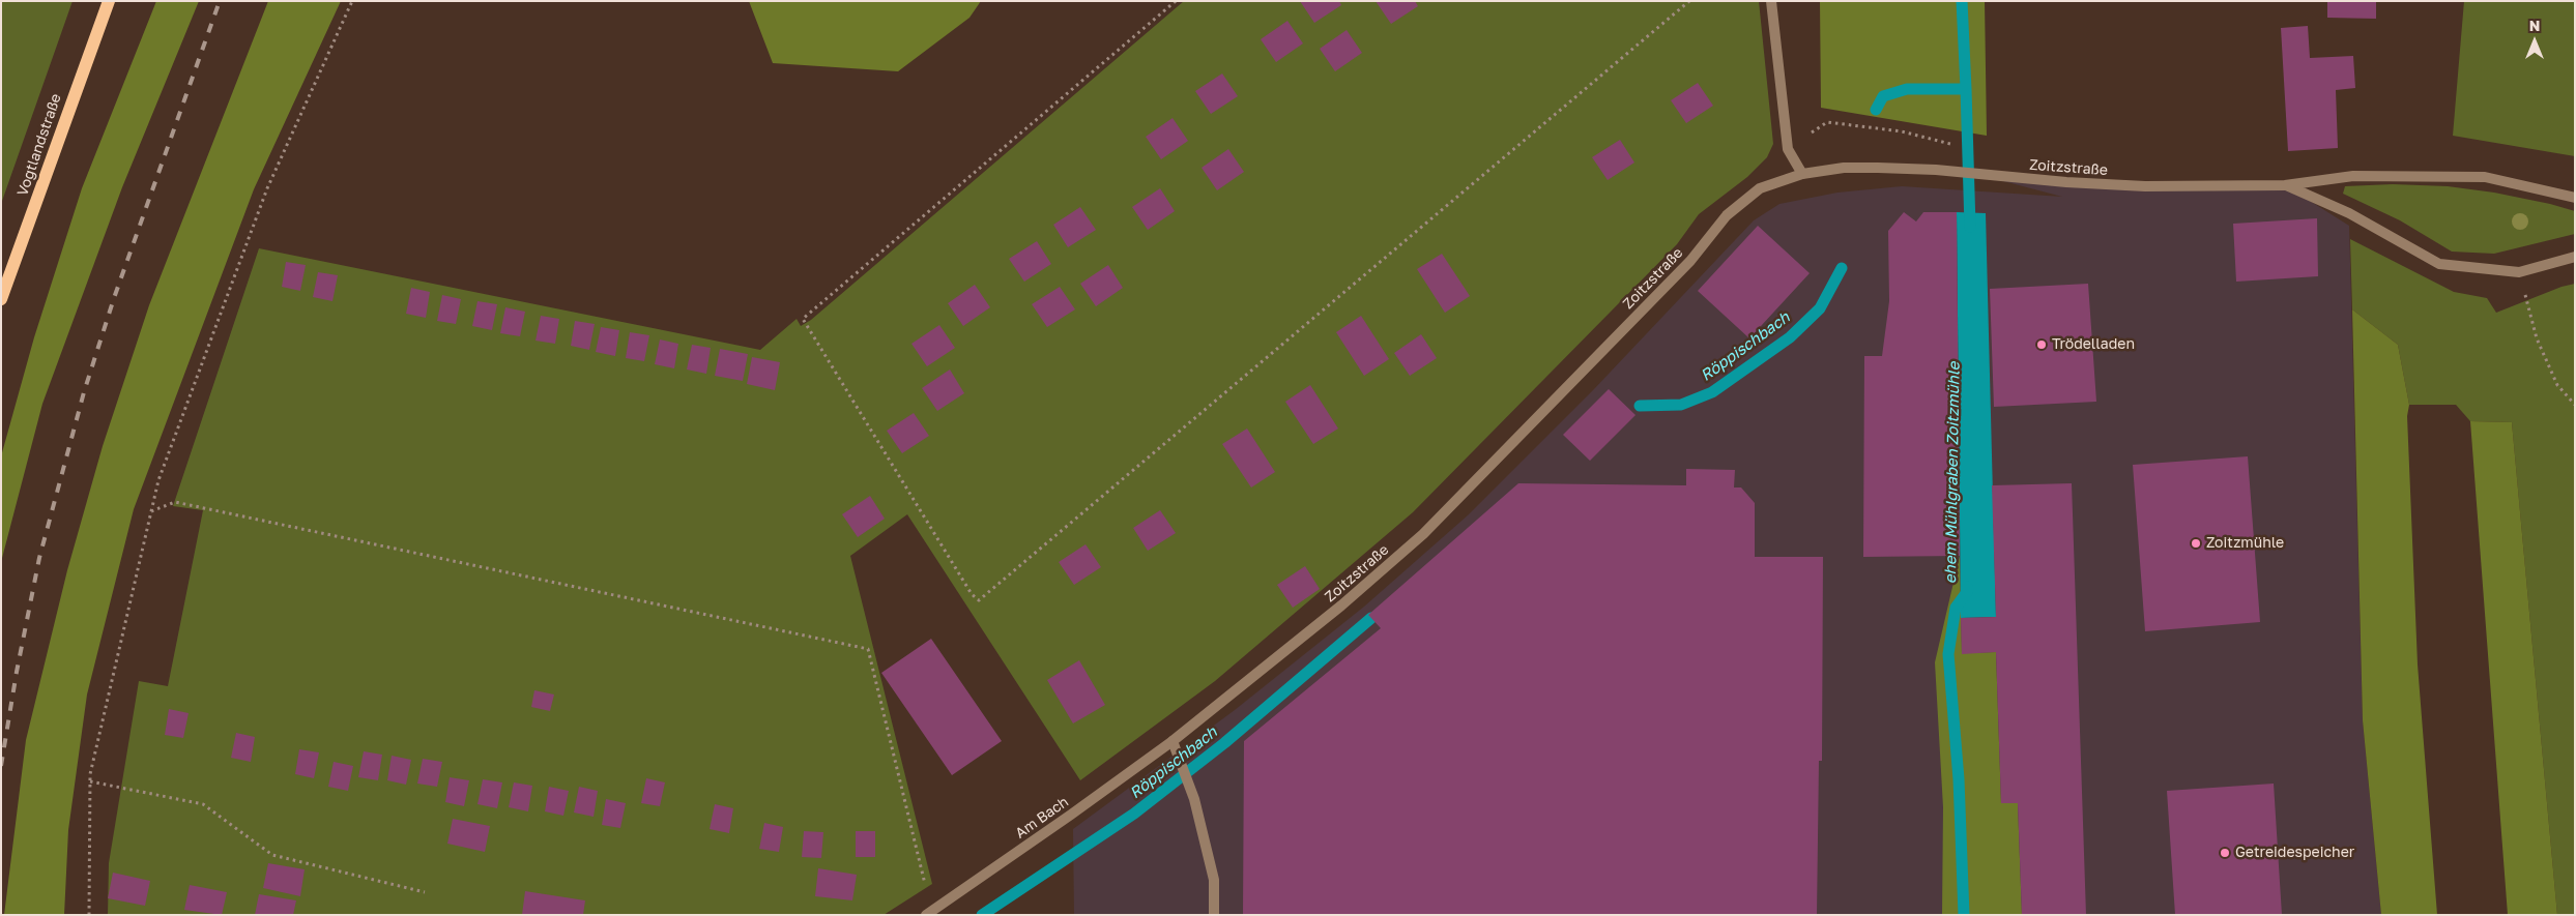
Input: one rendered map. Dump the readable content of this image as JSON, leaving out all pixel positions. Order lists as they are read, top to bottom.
{
  "streets": {
    "main road": ["Vogtlandstraße"],
    "street": ["Zoitzstraße", "Am Bach"]
  },
  "crossings": [
    ["Zoitzstraße", "Am Bach"]
  ],
  "water": ["Röppischbach", "ehem Mühlgraben Zoitzmühle"],
  "places": ["Trödelladen", "Zoitzmühle", "Getreidespeicher"],
  "north": "top"
}
